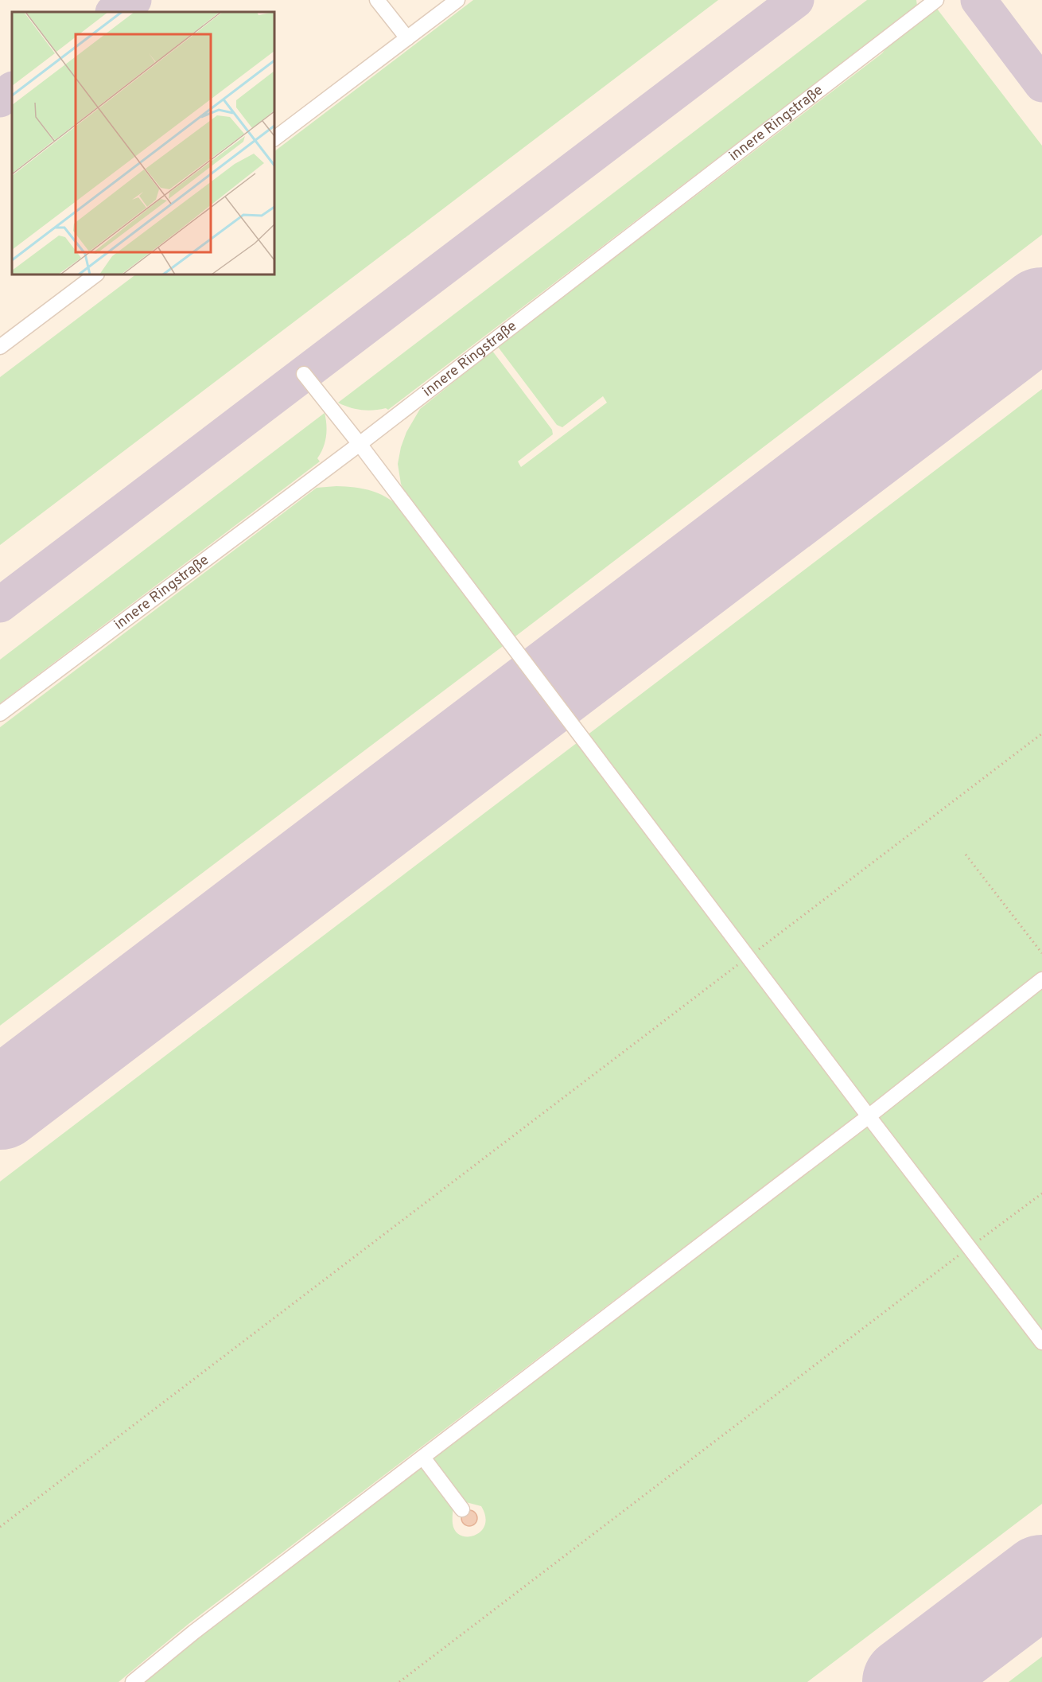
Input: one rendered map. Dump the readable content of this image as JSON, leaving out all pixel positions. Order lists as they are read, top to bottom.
{
  "streets": {
    "lane": ["innere Ringstraße"]
  }
}
